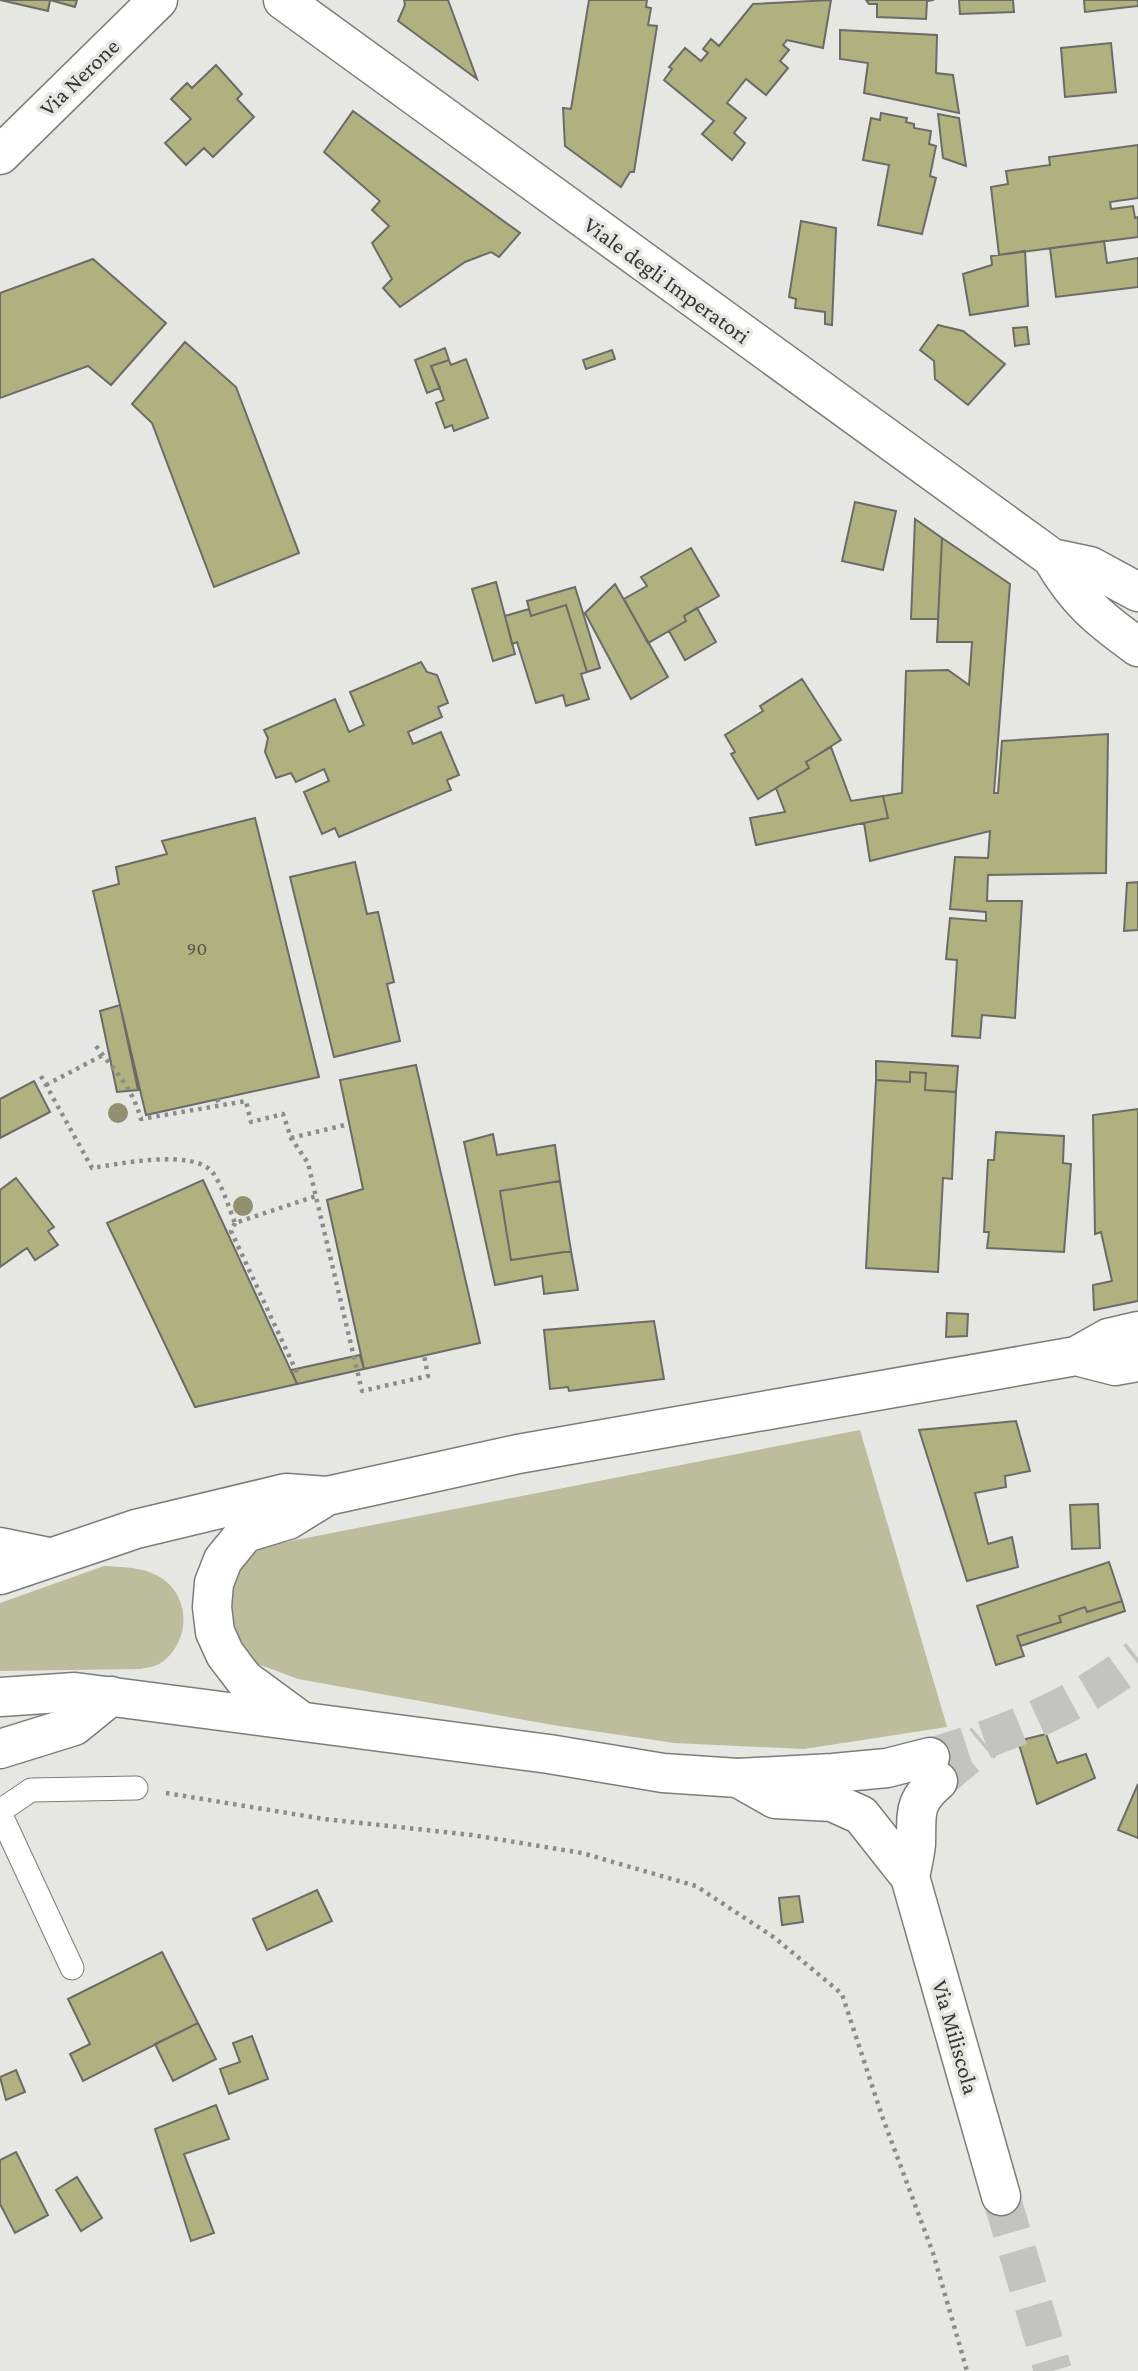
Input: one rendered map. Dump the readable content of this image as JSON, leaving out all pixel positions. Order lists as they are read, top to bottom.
{
  "streets": {
    "main road": ["Via Nerone", "Viale degli Imperatori", "Via Miliscola"]
  },
  "house_numbers": ["90"]
}
